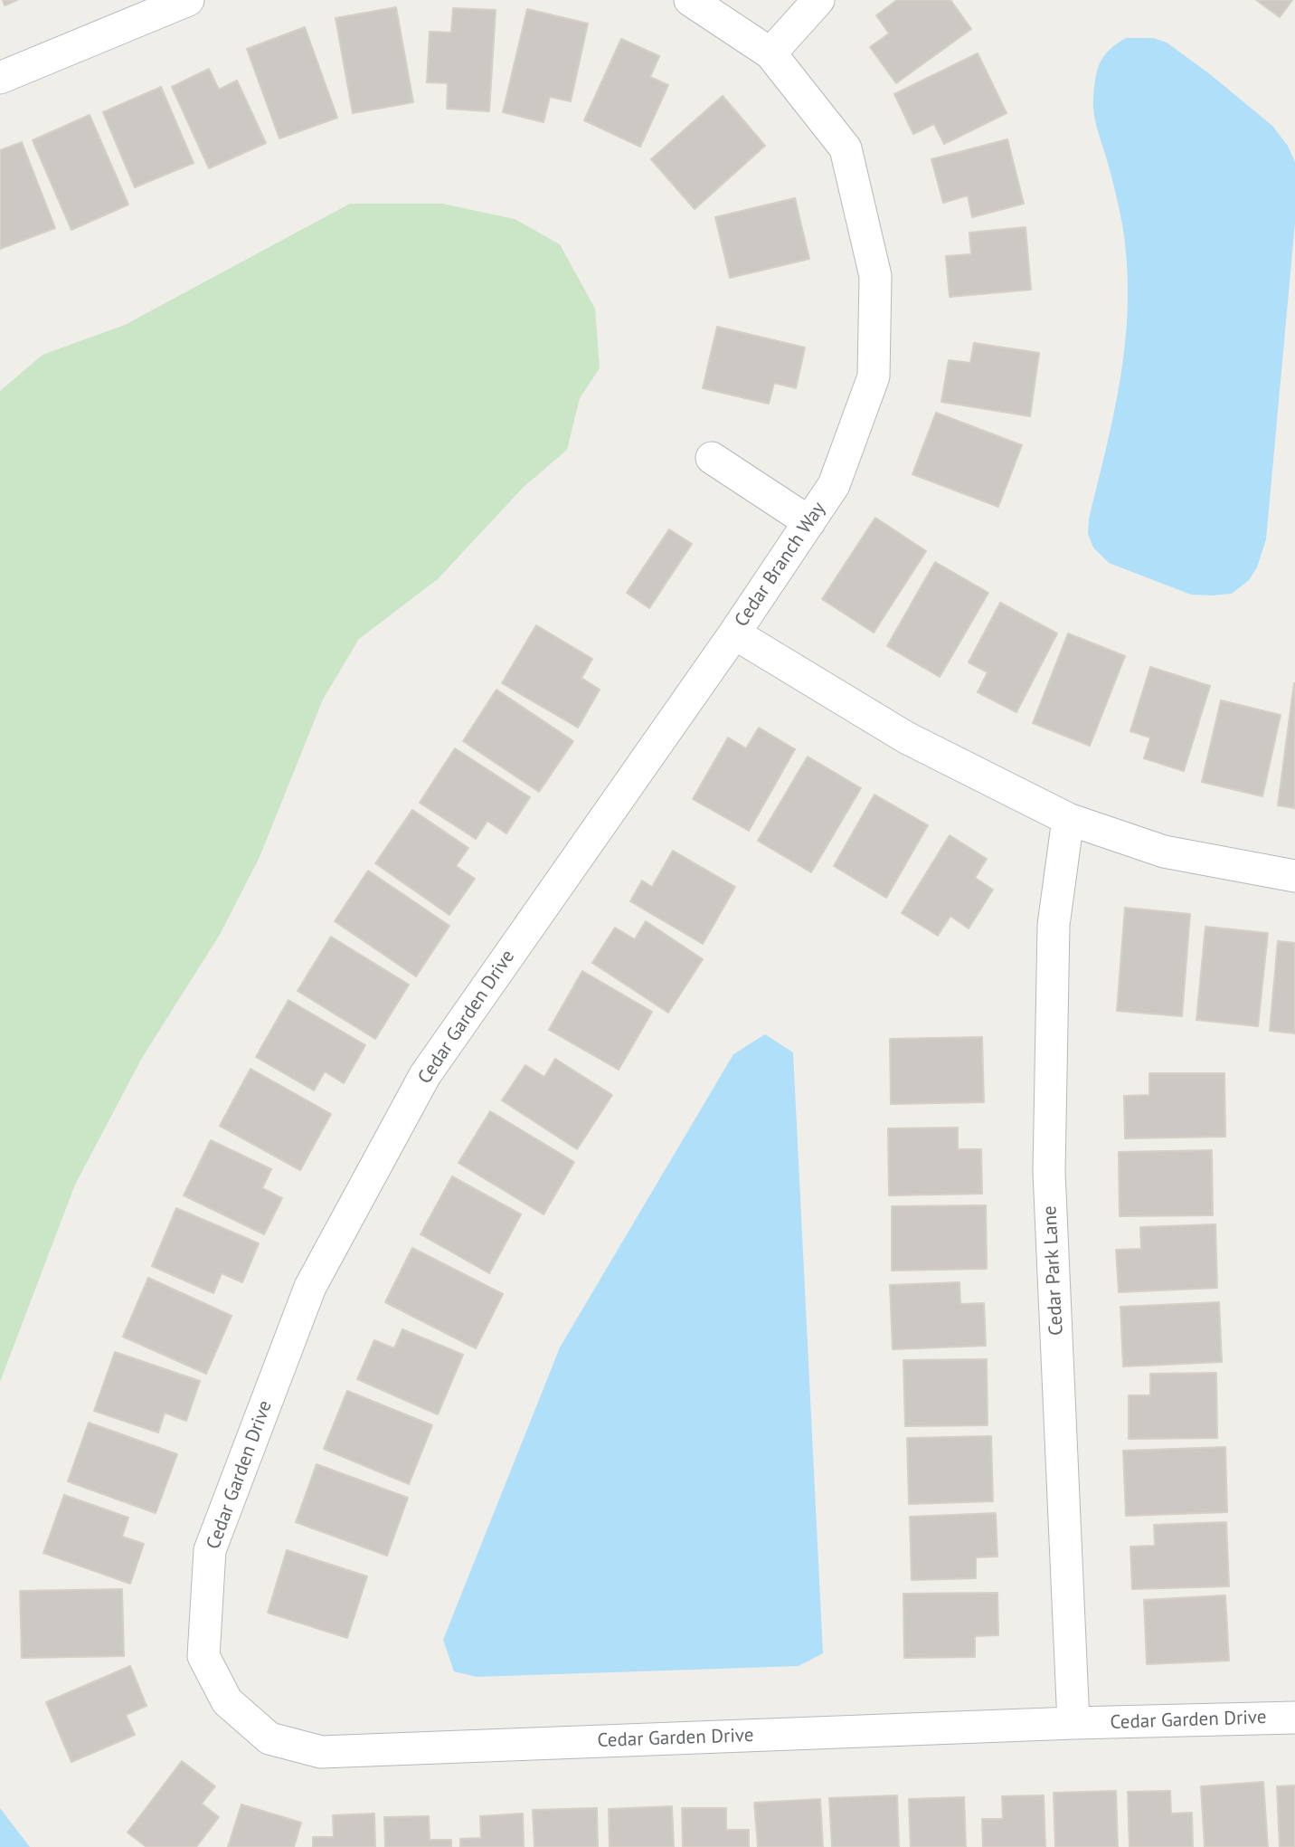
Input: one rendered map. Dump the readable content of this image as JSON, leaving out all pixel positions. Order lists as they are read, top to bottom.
{
  "streets": {
    "street": ["Cedar Branch Way", "Cedar Garden Drive", "Cedar Park Lane"]
  },
  "crossings": [
    ["Cedar Branch Way", "Cedar Garden Drive"],
    ["Cedar Branch Way", "Cedar Park Lane"],
    ["Cedar Garden Drive", "Cedar Park Lane"]
  ]
}
